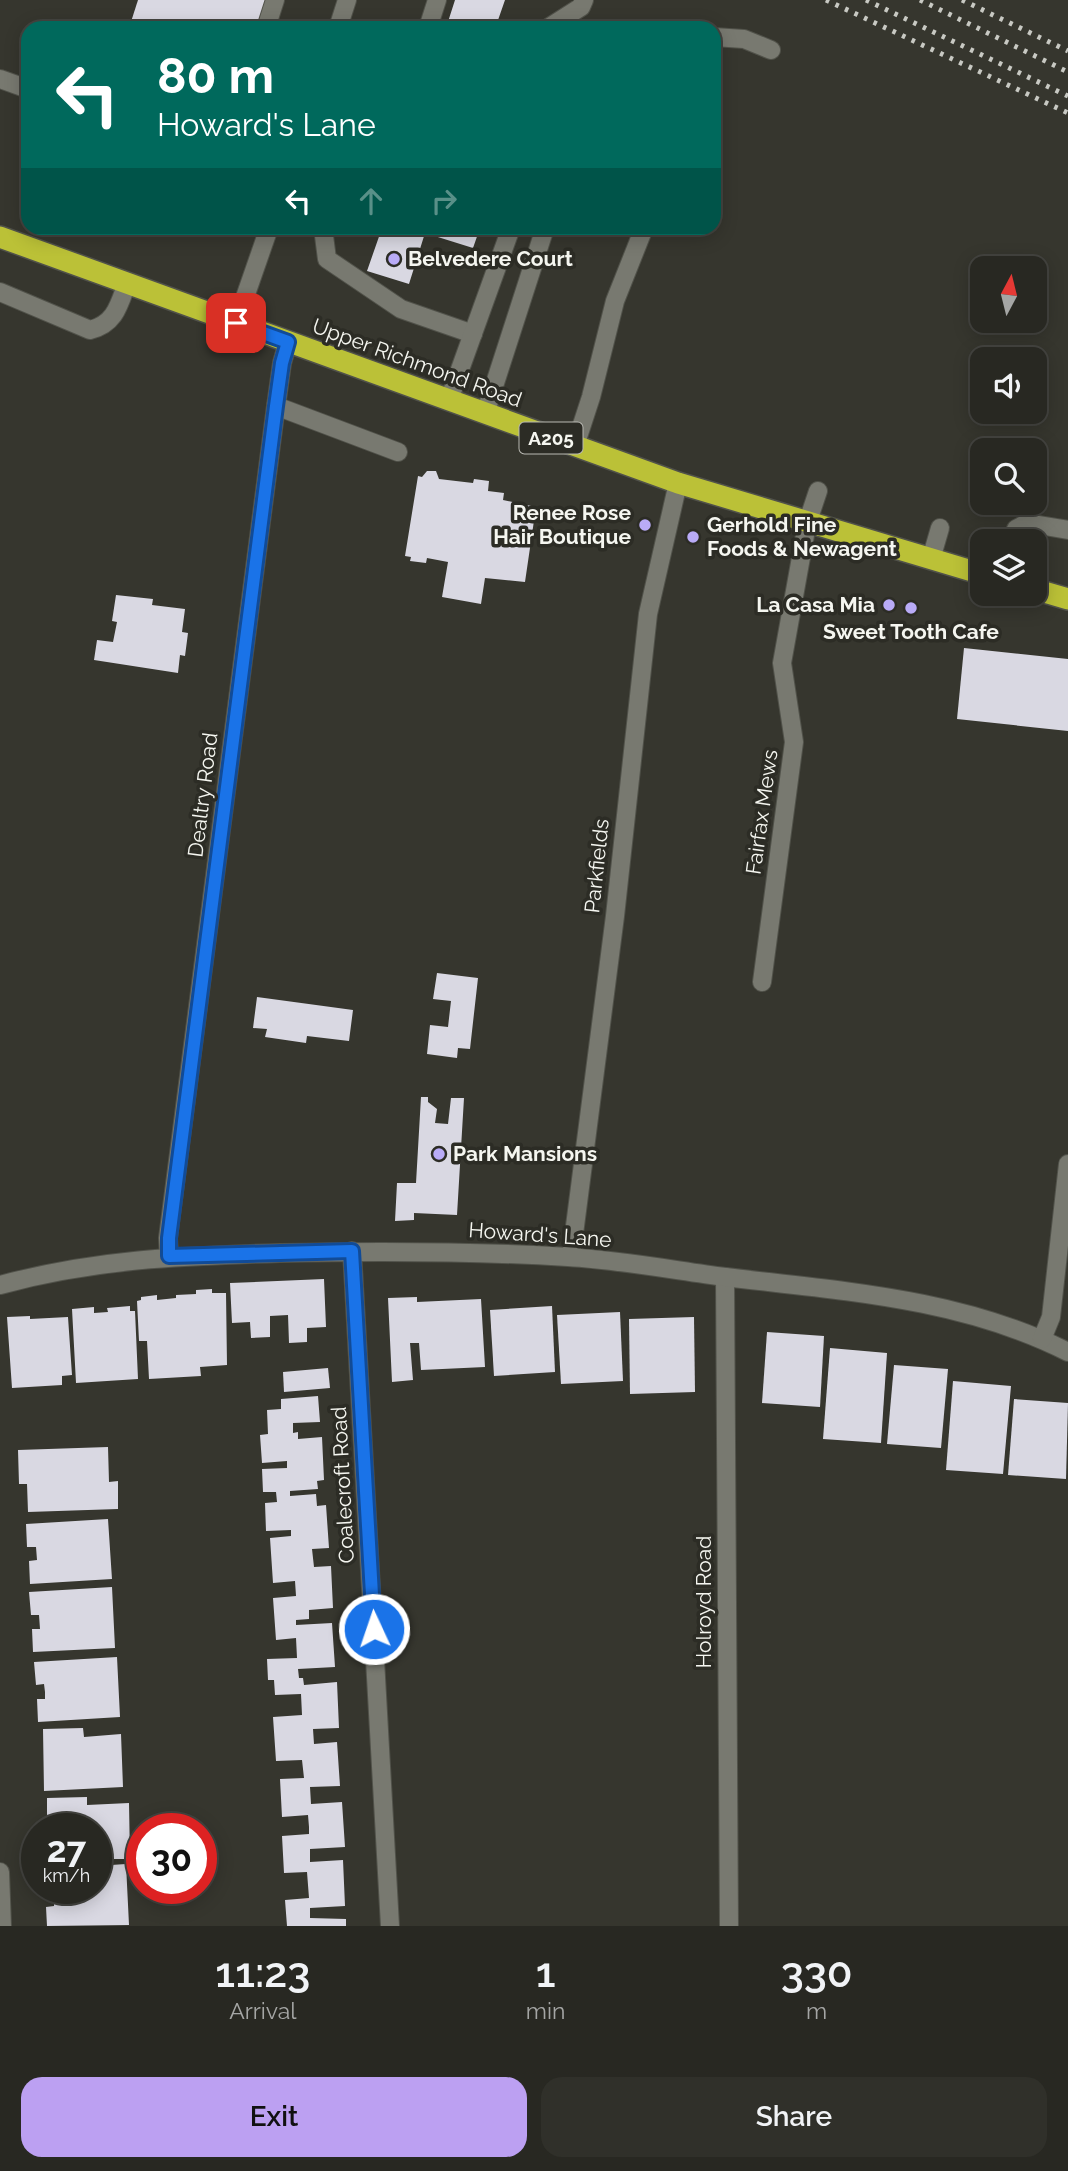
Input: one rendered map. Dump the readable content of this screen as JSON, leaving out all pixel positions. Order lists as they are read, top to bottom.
{
  "streets": {
    "highway": ["Upper Richmond Road", "A205"],
    "street": [
      "Dealtry Road",
      "Fairfax Mews",
      "Parkfields",
      "Howard's Lane",
      "Coalecroft Road",
      "Holroyd Road"
    ]
  },
  "crossings": [
    ["Upper Richmond Road", "Dealtry Road"],
    ["Upper Richmond Road", "Fairfax Mews"],
    ["Upper Richmond Road", "Parkfields"],
    ["Dealtry Road", "Howard's Lane"],
    ["Parkfields", "Howard's Lane"],
    ["Howard's Lane", "Coalecroft Road"],
    ["Howard's Lane", "Holroyd Road"]
  ],
  "places": [
    "Belvedere Court",
    "Renee Rose Hair Boutique",
    "Gerhold Fine Foods & Newagent",
    "La Casa Mia",
    "Sweet Tooth Cafe",
    "Park Mansions"
  ],
  "north": "top",
  "page": {
    "turn": ["80 m", "Howard's Lane"],
    "speed": "27 km/h",
    "limit": "30",
    "eta": [
      "11:23",
      "Arrival",
      "1",
      "min",
      "330",
      "m"
    ],
    "buttons": ["Exit", "Share"]
  }
}
